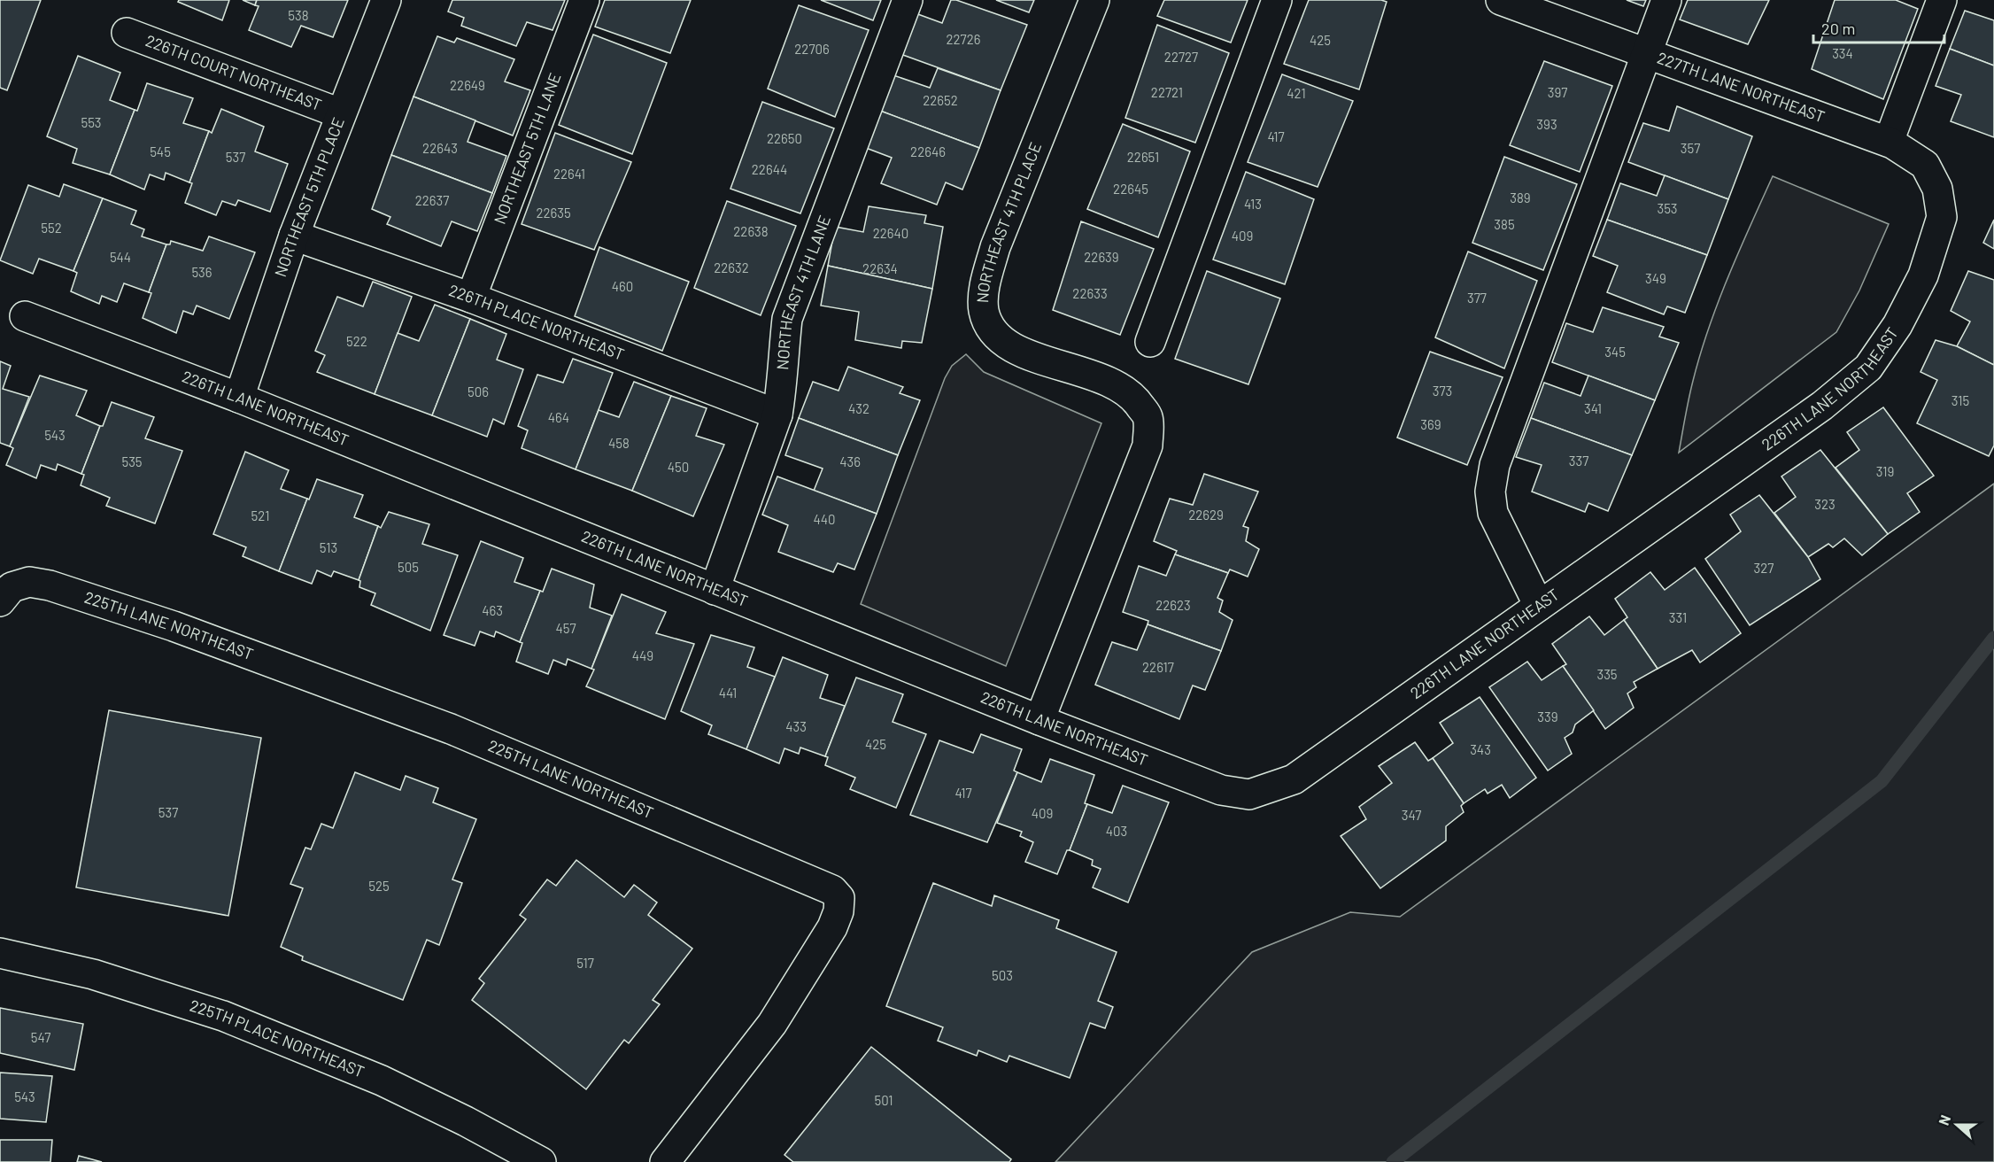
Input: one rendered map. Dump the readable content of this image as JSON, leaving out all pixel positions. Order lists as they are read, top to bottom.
{
  "streets": {
    "street": [
      "226TH COURT NORTHEAST",
      "227TH LANE NORTHEAST",
      "NORTHEAST 5TH LANE",
      "NORTHEAST 5TH PLACE",
      "NORTHEAST 4TH PLACE",
      "NORTHEAST 4TH LANE",
      "226TH PLACE NORTHEAST",
      "226TH LANE NORTHEAST",
      "225TH LANE NORTHEAST",
      "225TH PLACE NORTHEAST"
    ]
  },
  "crossings": [
    ["226TH COURT NORTHEAST", "NORTHEAST 5TH PLACE"],
    ["227TH LANE NORTHEAST", "226TH LANE NORTHEAST"],
    ["NORTHEAST 5TH LANE", "226TH PLACE NORTHEAST"],
    ["NORTHEAST 5TH PLACE", "226TH PLACE NORTHEAST"],
    ["NORTHEAST 5TH PLACE", "226TH LANE NORTHEAST"],
    ["NORTHEAST 4TH PLACE", "226TH LANE NORTHEAST"],
    ["NORTHEAST 4TH LANE", "226TH PLACE NORTHEAST"],
    ["NORTHEAST 4TH LANE", "226TH LANE NORTHEAST"]
  ],
  "house_numbers": [
    "538",
    "22726",
    "425",
    "22706",
    "334",
    "22727",
    "22649",
    "22721",
    "397",
    "421",
    "22652",
    "553",
    "393",
    "417",
    "22650",
    "22643",
    "357",
    "545",
    "22646",
    "537",
    "22651",
    "22644",
    "22641",
    "22645",
    "389",
    "22637",
    "413",
    "353",
    "22635",
    "385",
    "552",
    "22638",
    "22640",
    "409",
    "544",
    "22639",
    "22632",
    "22634",
    "536",
    "349",
    "460",
    "22633",
    "377",
    "522",
    "345",
    "373",
    "506",
    "315",
    "432",
    "341",
    "464",
    "369",
    "543",
    "458",
    "337",
    "535",
    "436",
    "450",
    "319",
    "323",
    "22629",
    "521",
    "440",
    "513",
    "505",
    "327",
    "22623",
    "463",
    "331",
    "457",
    "449",
    "22617",
    "335",
    "441",
    "339",
    "433",
    "425",
    "343",
    "417",
    "537",
    "409",
    "347",
    "403",
    "525",
    "517",
    "503",
    "547",
    "543",
    "501"
  ],
  "scale_bar": "20 m",
  "north": "left"
}
